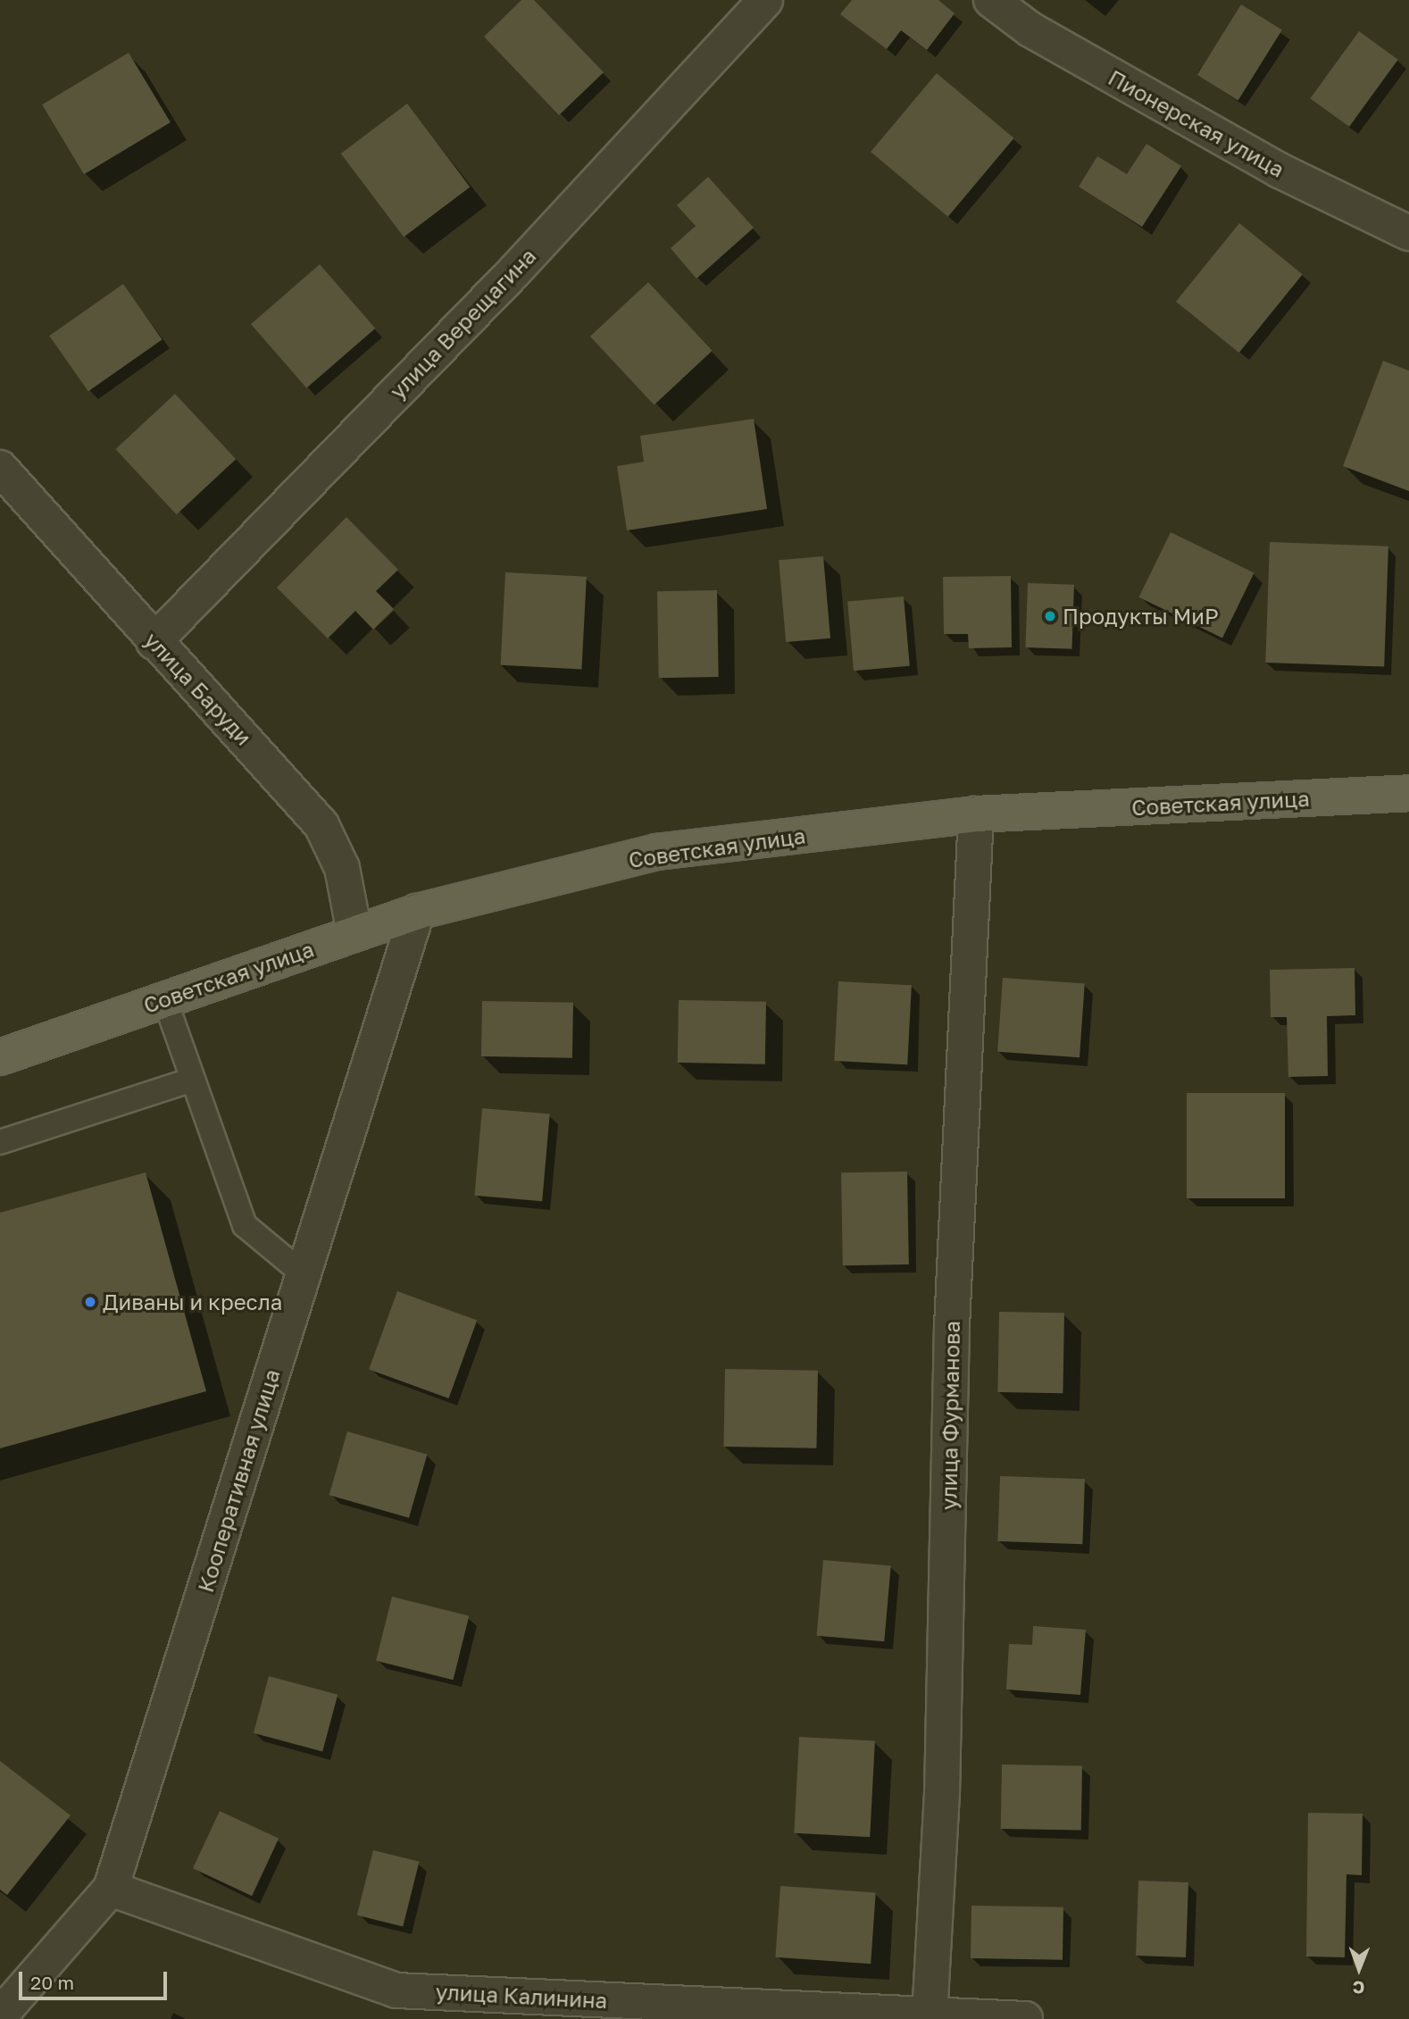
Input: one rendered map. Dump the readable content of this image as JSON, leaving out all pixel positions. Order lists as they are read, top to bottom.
{
  "streets": {
    "main road": ["Советская улица"],
    "street": [
      "Пионерская улица",
      "улица Верещагина",
      "улица Баруди",
      "улица Фурманова",
      "Кооперативная улица",
      "улица Калинина"
    ]
  },
  "crossings": [
    ["улица Верещагина", "улица Баруди"],
    ["улица Баруди", "Советская улица"],
    ["Советская улица", "улица Фурманова"],
    ["Советская улица", "Кооперативная улица"],
    ["улица Фурманова", "улица Калинина"],
    ["Кооперативная улица", "улица Калинина"]
  ],
  "places": ["Продукты МиР", "Диваны и кресла"],
  "scale_bar": "20 m",
  "north": "bottom"
}
